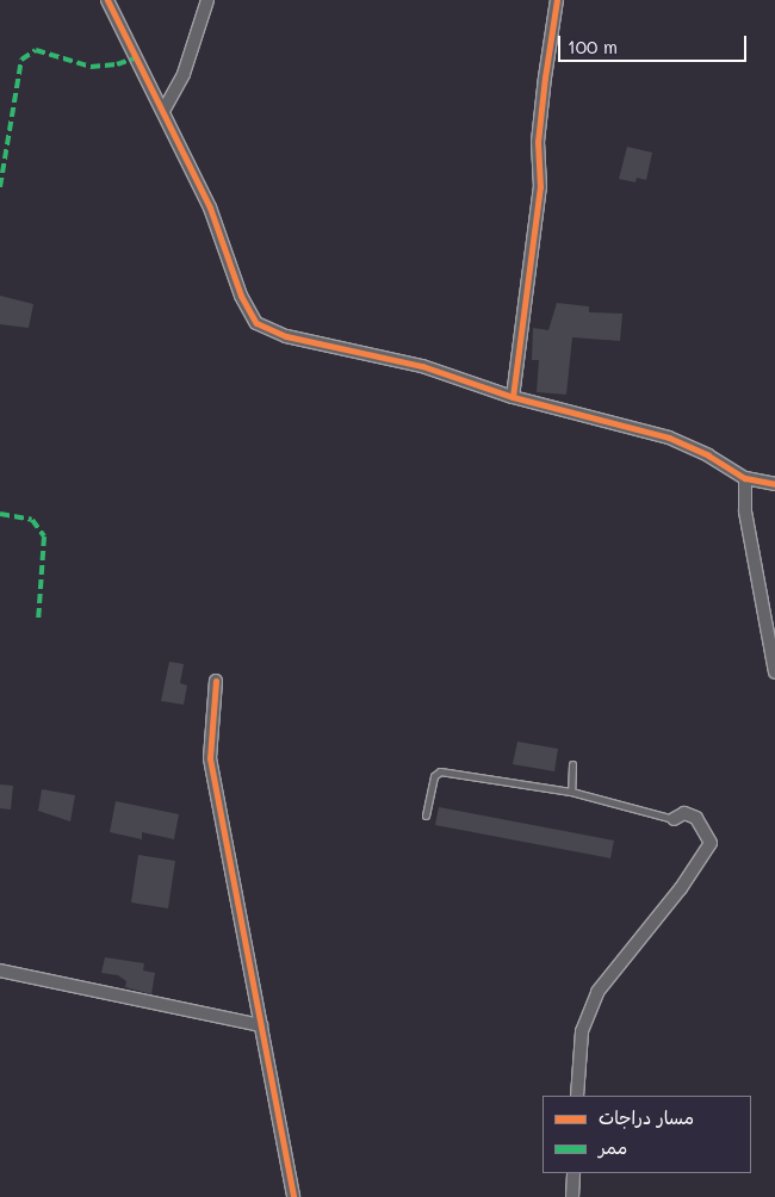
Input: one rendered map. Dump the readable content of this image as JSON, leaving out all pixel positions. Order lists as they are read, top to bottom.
{
  "legend": ["مسار دراجات", "ممر"],
  "scale_bar": "100 m"
}
